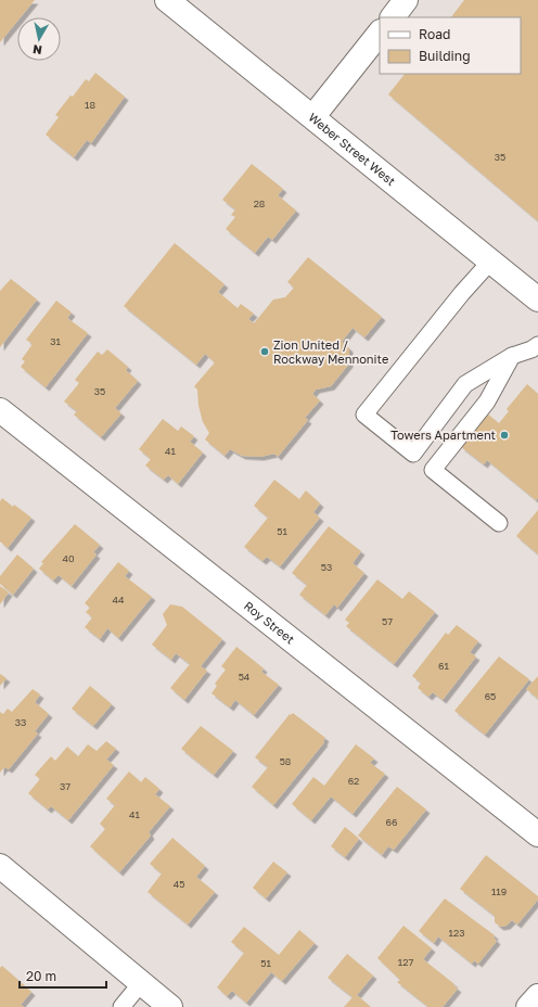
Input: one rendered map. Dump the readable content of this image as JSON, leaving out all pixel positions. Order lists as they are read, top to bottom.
{
  "streets": {
    "street": ["Weber Street West", "Roy Street"]
  },
  "places": ["Zion United / Rockway Mennonite", "Towers Apartment"],
  "house_numbers": [
    "18",
    "35",
    "28",
    "31",
    "35",
    "41",
    "51",
    "40",
    "53",
    "44",
    "57",
    "61",
    "54",
    "65",
    "33",
    "58",
    "62",
    "37",
    "41",
    "66",
    "45",
    "119",
    "123",
    "127",
    "51"
  ],
  "legend": ["Road", "Building"],
  "scale_bar": "20 m",
  "north": "bottom"
}
